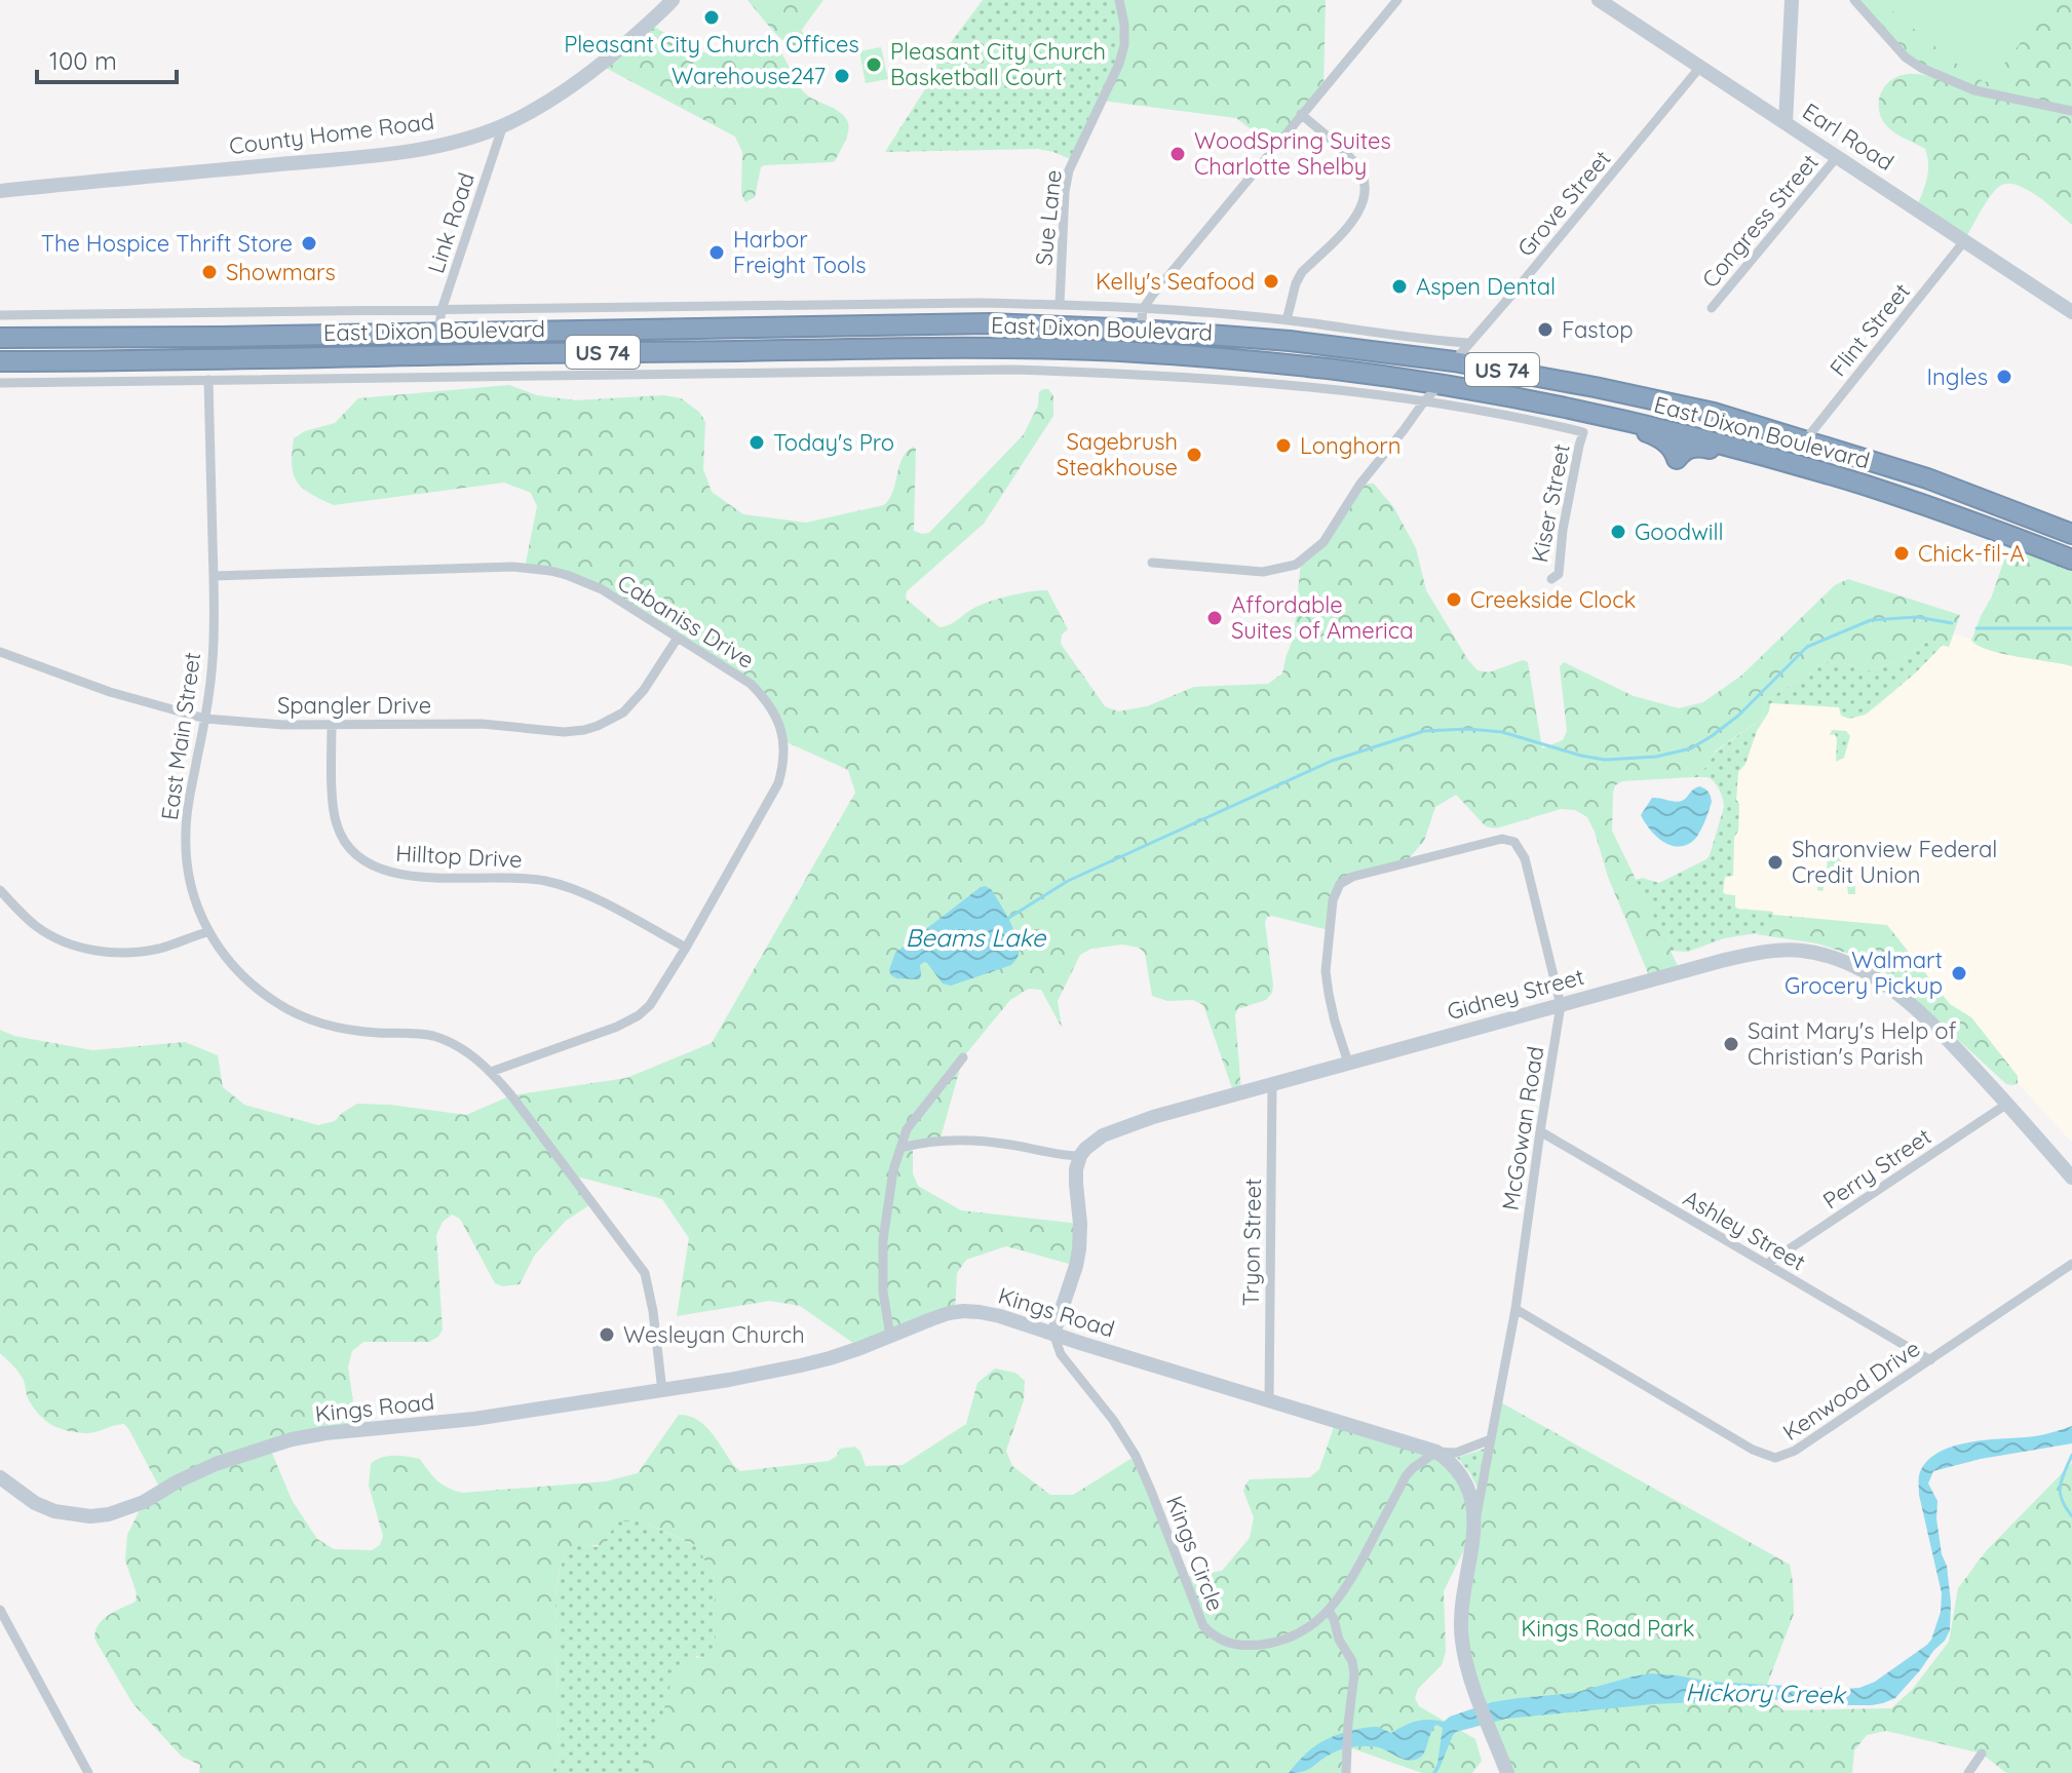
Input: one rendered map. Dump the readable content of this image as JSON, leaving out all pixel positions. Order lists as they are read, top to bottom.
{
  "streets": {
    "highway": ["East Dixon Boulevard", "US 74"],
    "street": [
      "County Home Road",
      "Earl Road",
      "Grove Street",
      "Sue Lane",
      "Congress Street",
      "Link Road",
      "Flint Street",
      "Kiser Street",
      "Cabaniss Drive",
      "Spangler Drive",
      "East Main Street",
      "Hilltop Drive",
      "Gidney Street",
      "McGowan Road",
      "Perry Street",
      "Ashley Street",
      "Tryon Street",
      "Kings Road",
      "Kenwood Drive",
      "Kings Circle"
    ]
  },
  "crossings": [
    ["County Home Road", "Link Road"],
    ["Earl Road", "Grove Street"],
    ["Earl Road", "Congress Street"],
    ["Earl Road", "Flint Street"],
    ["Grove Street", "East Dixon Boulevard"],
    ["Sue Lane", "East Dixon Boulevard"],
    ["Link Road", "East Dixon Boulevard"],
    ["East Dixon Boulevard", "Flint Street"],
    ["East Dixon Boulevard", "Kiser Street"],
    ["East Dixon Boulevard", "East Main Street"],
    ["Cabaniss Drive", "Spangler Drive"],
    ["Cabaniss Drive", "East Main Street"],
    ["Cabaniss Drive", "Hilltop Drive"],
    ["Spangler Drive", "East Main Street"],
    ["Spangler Drive", "Hilltop Drive"],
    ["East Main Street", "Kings Road"],
    ["Gidney Street", "McGowan Road"],
    ["Gidney Street", "Perry Street"],
    ["Gidney Street", "Tryon Street"],
    ["McGowan Road", "Ashley Street"],
    ["McGowan Road", "Kings Road"],
    ["McGowan Road", "Kenwood Drive"],
    ["Perry Street", "Ashley Street"],
    ["Ashley Street", "Kenwood Drive"],
    ["Tryon Street", "Kings Road"],
    ["Kings Road", "Kings Circle"]
  ],
  "water": ["Beams Lake", "Hickory Creek"],
  "parks": ["Kings Road Park"],
  "places": [
    "Pleasant City Church Offices",
    "Pleasant City Church Basketball Court",
    "Warehouse247",
    "WoodSpring Suites Charlotte Shelby",
    "The Hospice Thrift Store",
    "Harbor Freight Tools",
    "Showmars",
    "Kelly's Seafood",
    "Aspen Dental",
    "Fastop",
    "Ingles",
    "Today's Pro",
    "Longhorn",
    "Sagebrush Steakhouse",
    "Goodwill",
    "Chick-fil-A",
    "Creekside Clock",
    "Affordable Suites of America",
    "Sharonview Federal Credit Union",
    "Walmart Grocery Pickup",
    "Saint Mary's Help of Christian's Parish",
    "Wesleyan Church"
  ],
  "scale_bar": "100 m"
}
